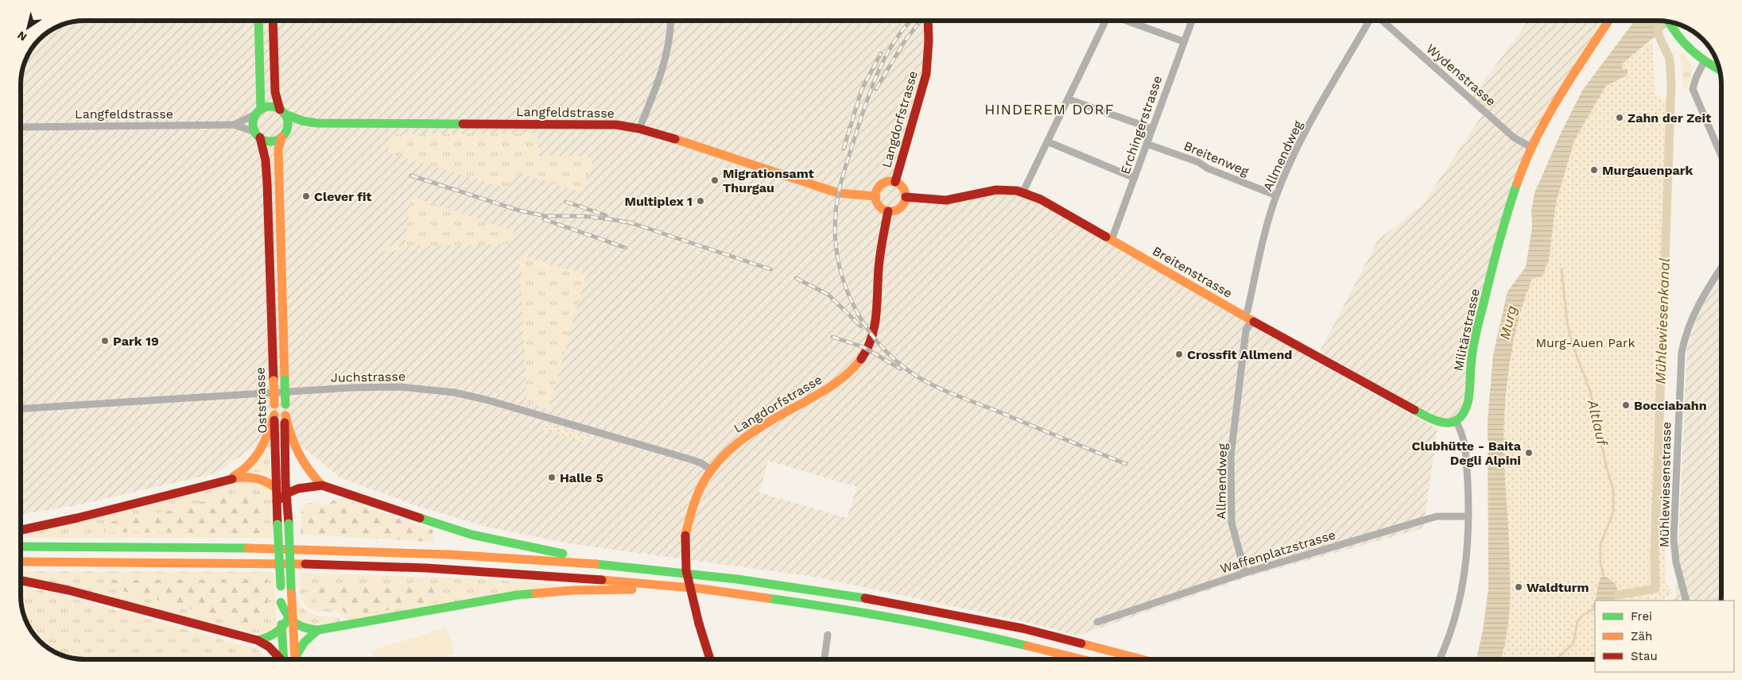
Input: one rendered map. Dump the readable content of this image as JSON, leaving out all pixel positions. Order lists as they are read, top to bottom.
{
  "streets": {
    "main road": [
      "Langfeldstrasse",
      "Langdorfstrasse",
      "Breitenstrasse",
      "Militärstrasse",
      "Oststrasse"
    ],
    "street": [
      "Wydenstrasse",
      "Erchingerstrasse",
      "Allmendweg",
      "Breitenweg",
      "Juchstrasse",
      "Mühlewiesenstrasse",
      "Waffenplatzstrasse"
    ]
  },
  "crossings": [
    ["Wydenstrasse", "Militärstrasse"],
    ["Langfeldstrasse", "Langdorfstrasse"],
    ["Langfeldstrasse", "Breitenstrasse"],
    ["Langfeldstrasse", "Oststrasse"],
    ["Langdorfstrasse", "Breitenstrasse"],
    ["Langdorfstrasse", "Juchstrasse"],
    ["Erchingerstrasse", "Breitenweg"],
    ["Erchingerstrasse", "Breitenstrasse"],
    ["Allmendweg", "Breitenweg"],
    ["Allmendweg", "Breitenstrasse"],
    ["Allmendweg", "Waffenplatzstrasse"],
    ["Breitenstrasse", "Militärstrasse"]
  ],
  "districts": ["HINDEREM DORF"],
  "water": ["Mühlewiesenkanal", "Murg", "Altlauf"],
  "parks": ["Murg-Auen Park"],
  "places": [
    "Zahn der Zeit",
    "Murgauenpark",
    "Migrationsamt Thurgau",
    "Clever fit",
    "Multiplex 1",
    "Park 19",
    "Crossfit Allmend",
    "Bocciabahn",
    "Clubhütte - Baita Degli Alpini",
    "Halle 5",
    "Waldturm"
  ],
  "legend": ["Frei", "Zäh", "Stau"],
  "north": "bottom left"
}
